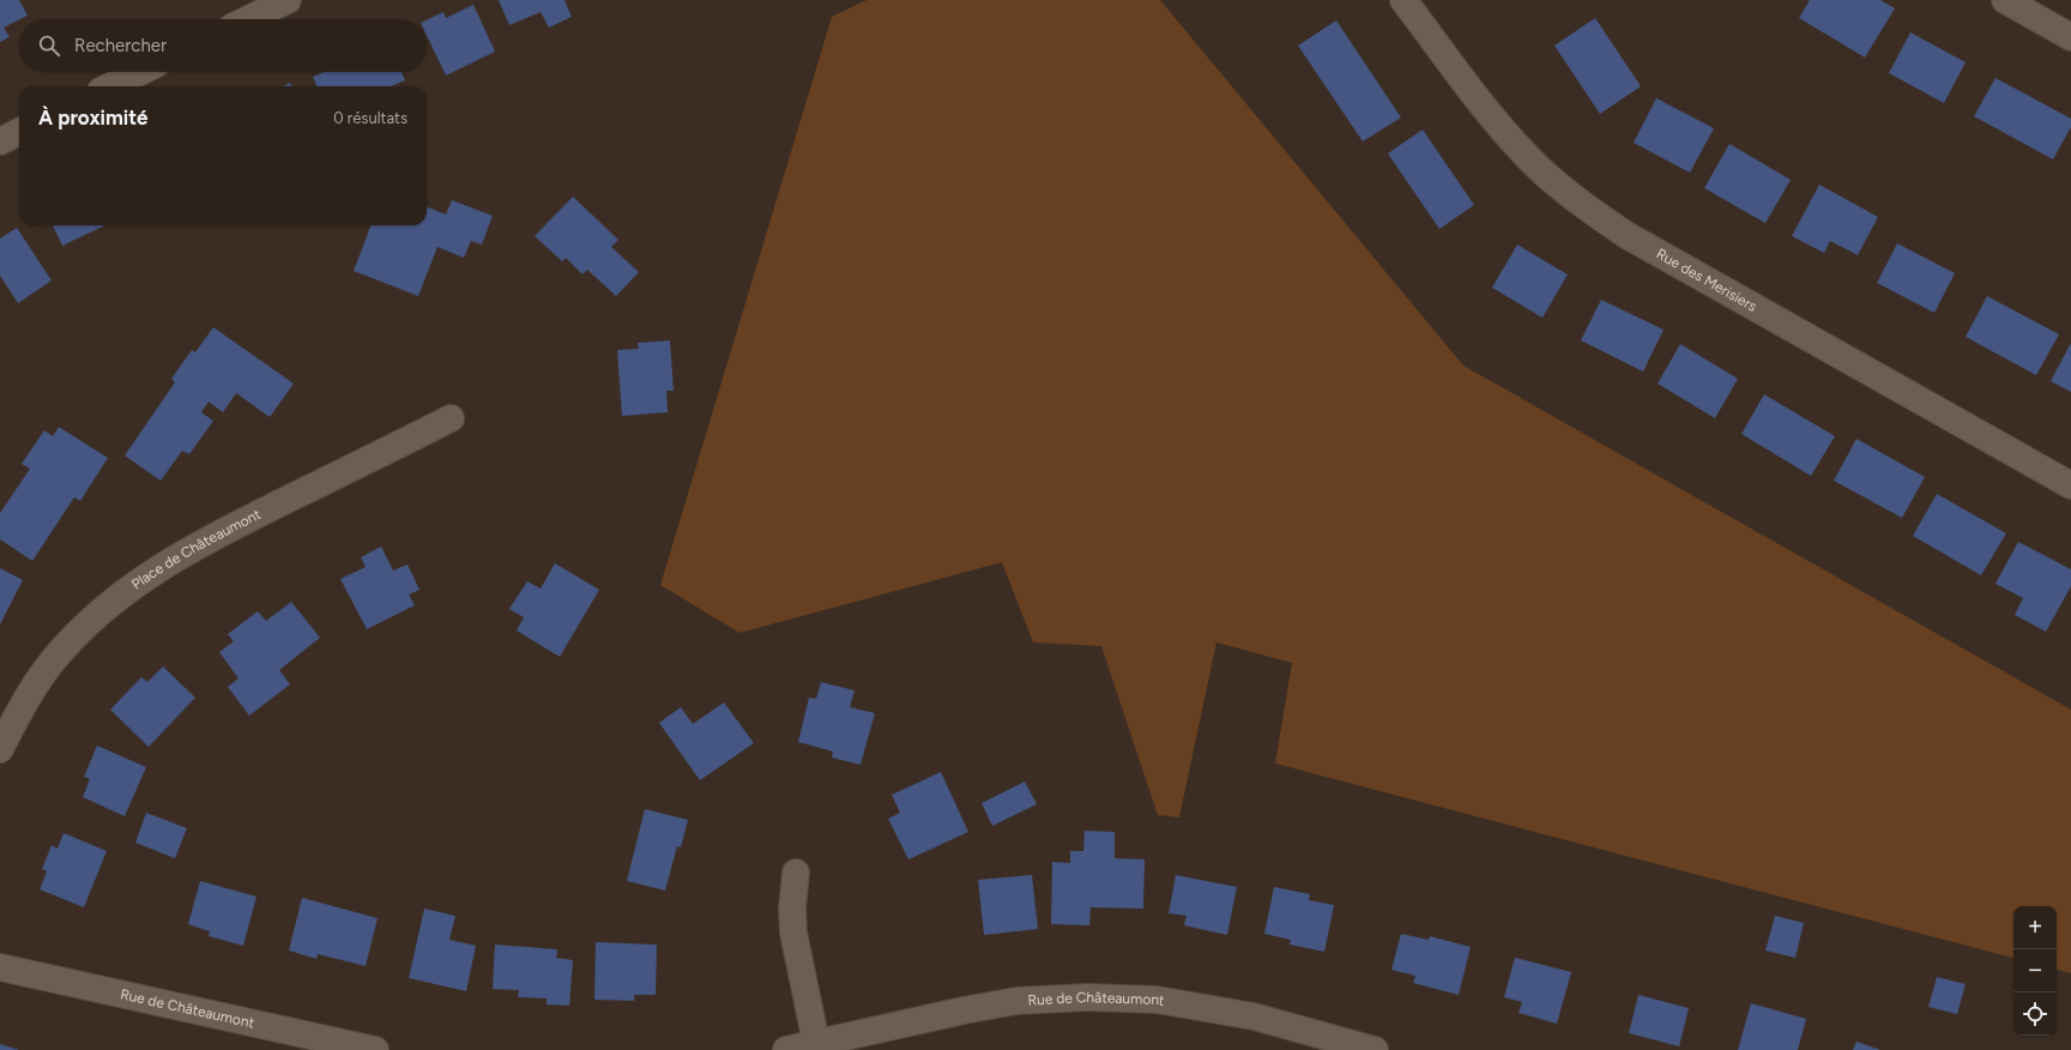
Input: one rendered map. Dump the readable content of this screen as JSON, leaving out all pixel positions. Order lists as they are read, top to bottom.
{
  "streets": {
    "street": ["Rue des Merisiers", "Place de Châteaumont", "Rue de Châteaumont"]
  },
  "page": {
    "search": "Rechercher",
    "heading": ["À proximité", "0 résultats"],
    "map_buttons": ["+", "−"]
  }
}
